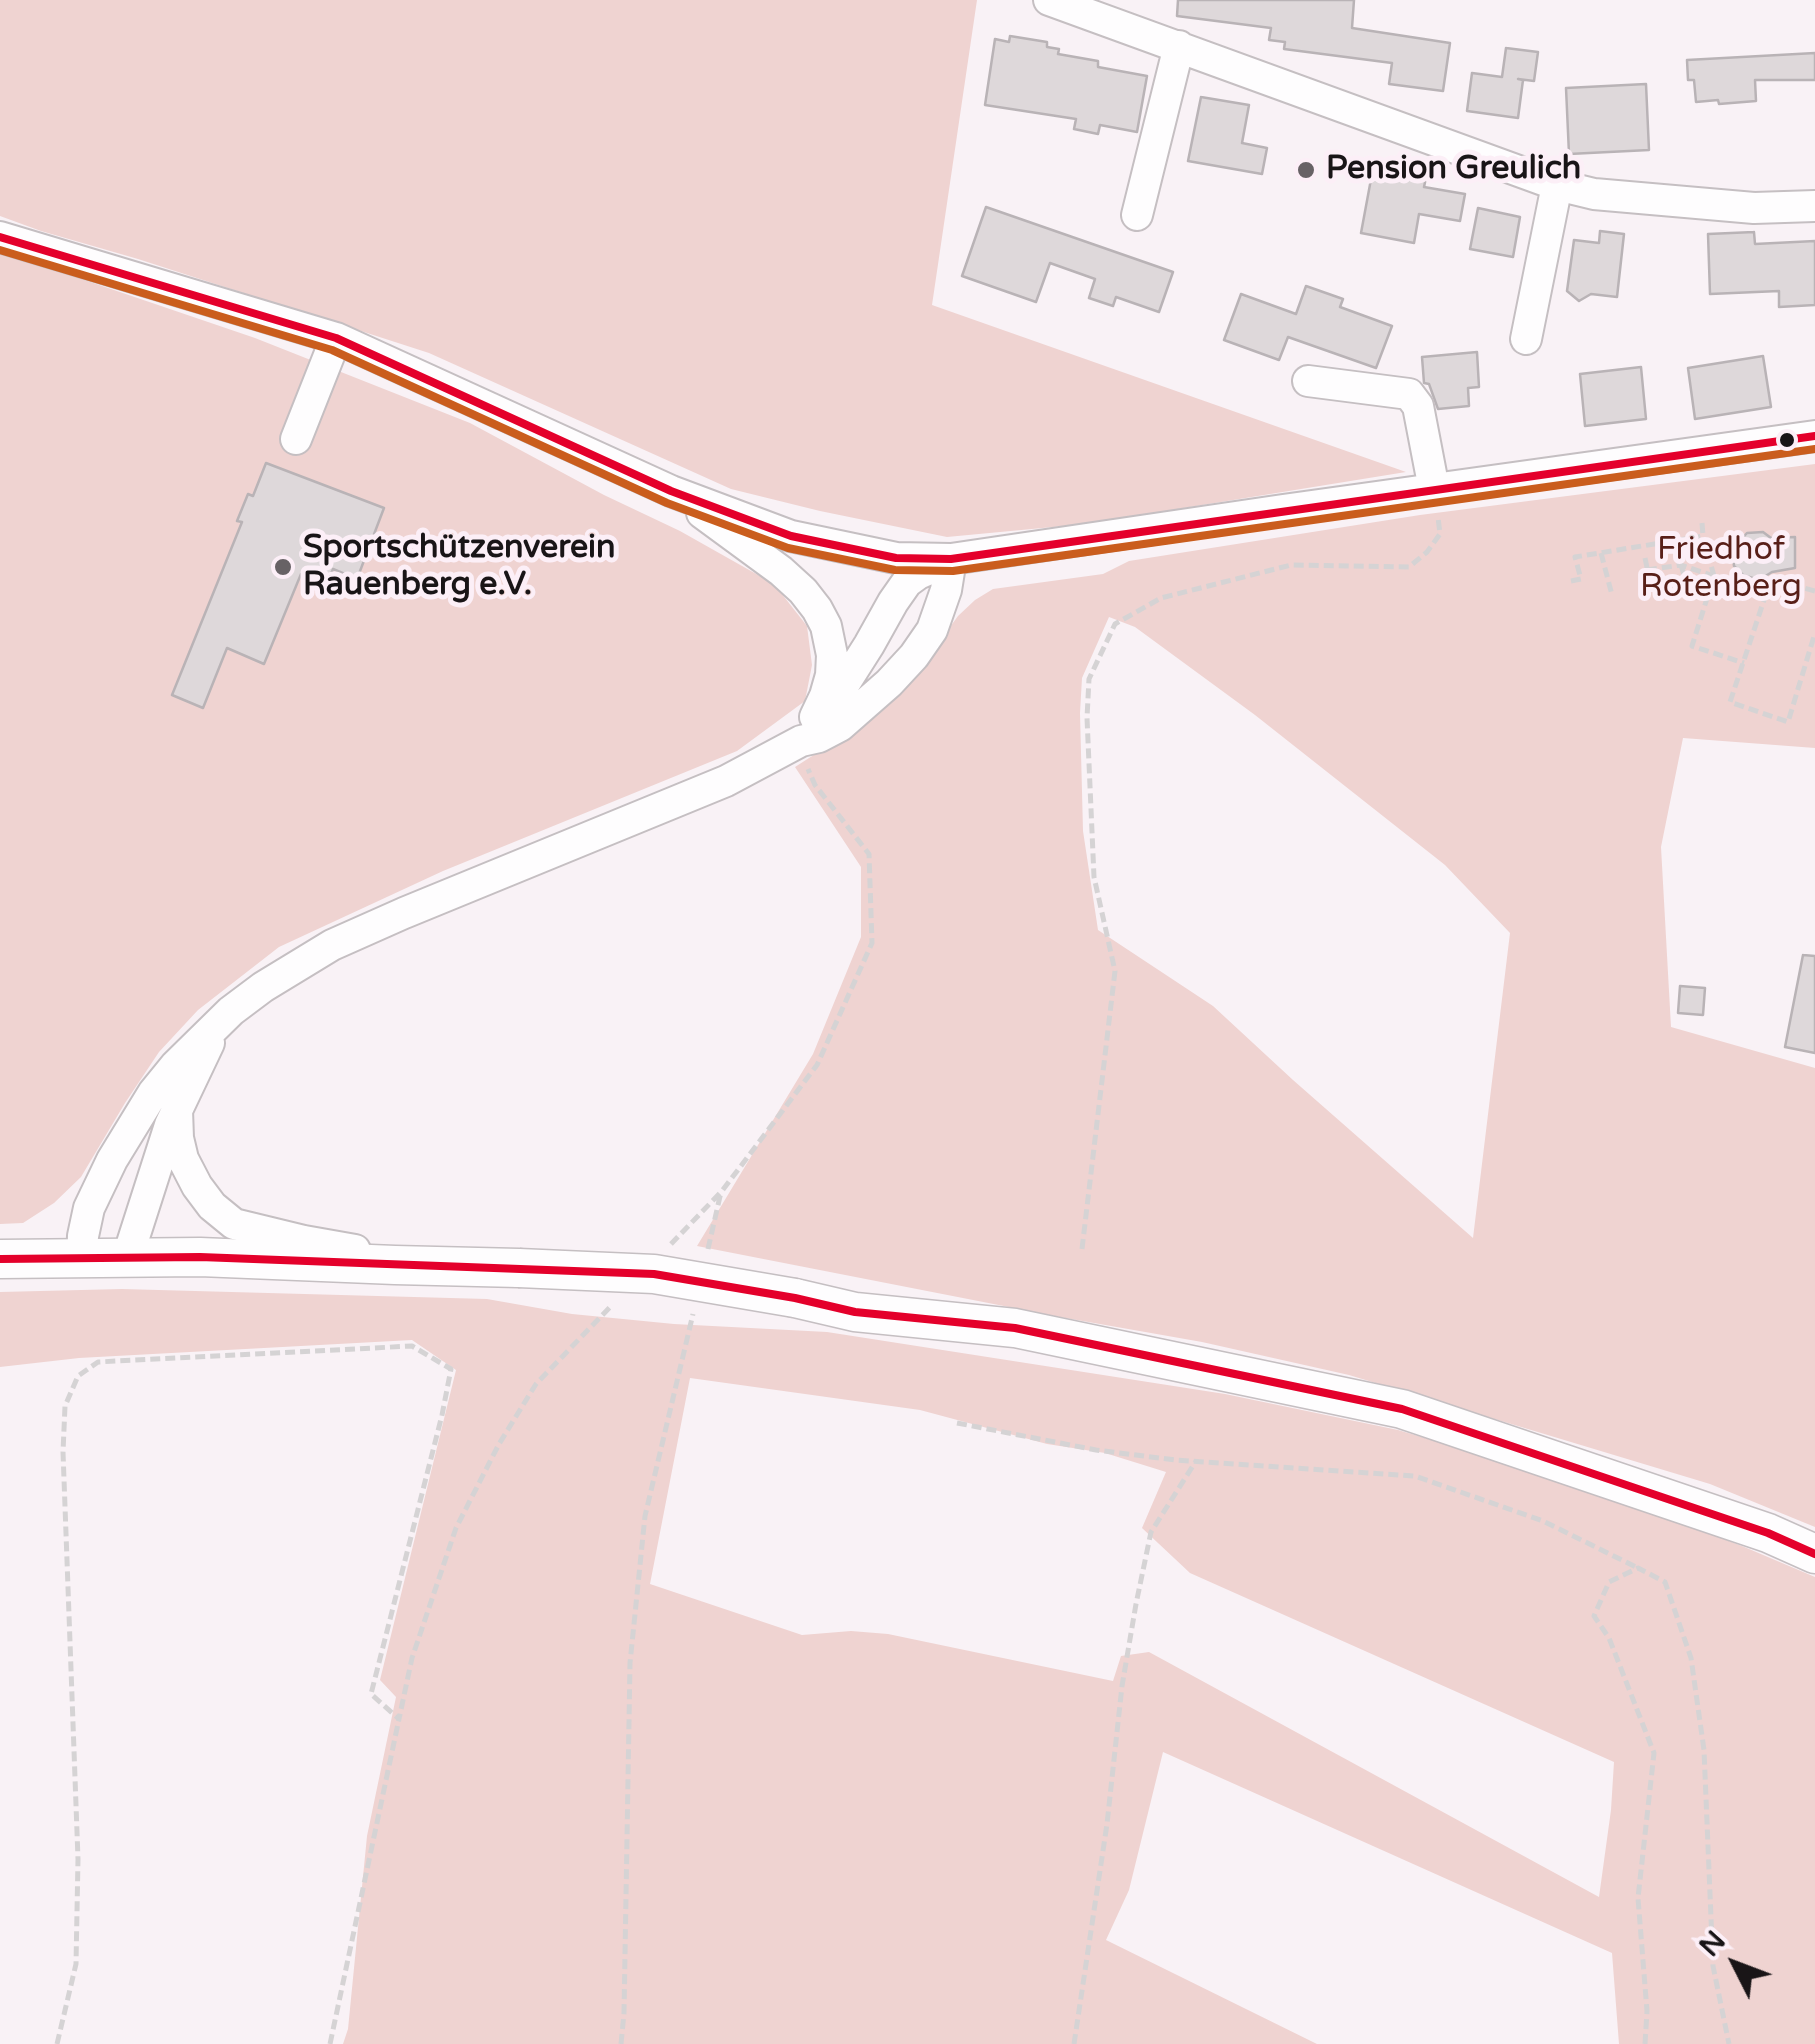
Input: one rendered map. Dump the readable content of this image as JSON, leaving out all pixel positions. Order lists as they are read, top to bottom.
{
  "parks": ["Friedhof Rotenberg"],
  "places": ["Pension Greulich", "Sportschützenverein Rauenberg e.V."],
  "north": "top left"
}
